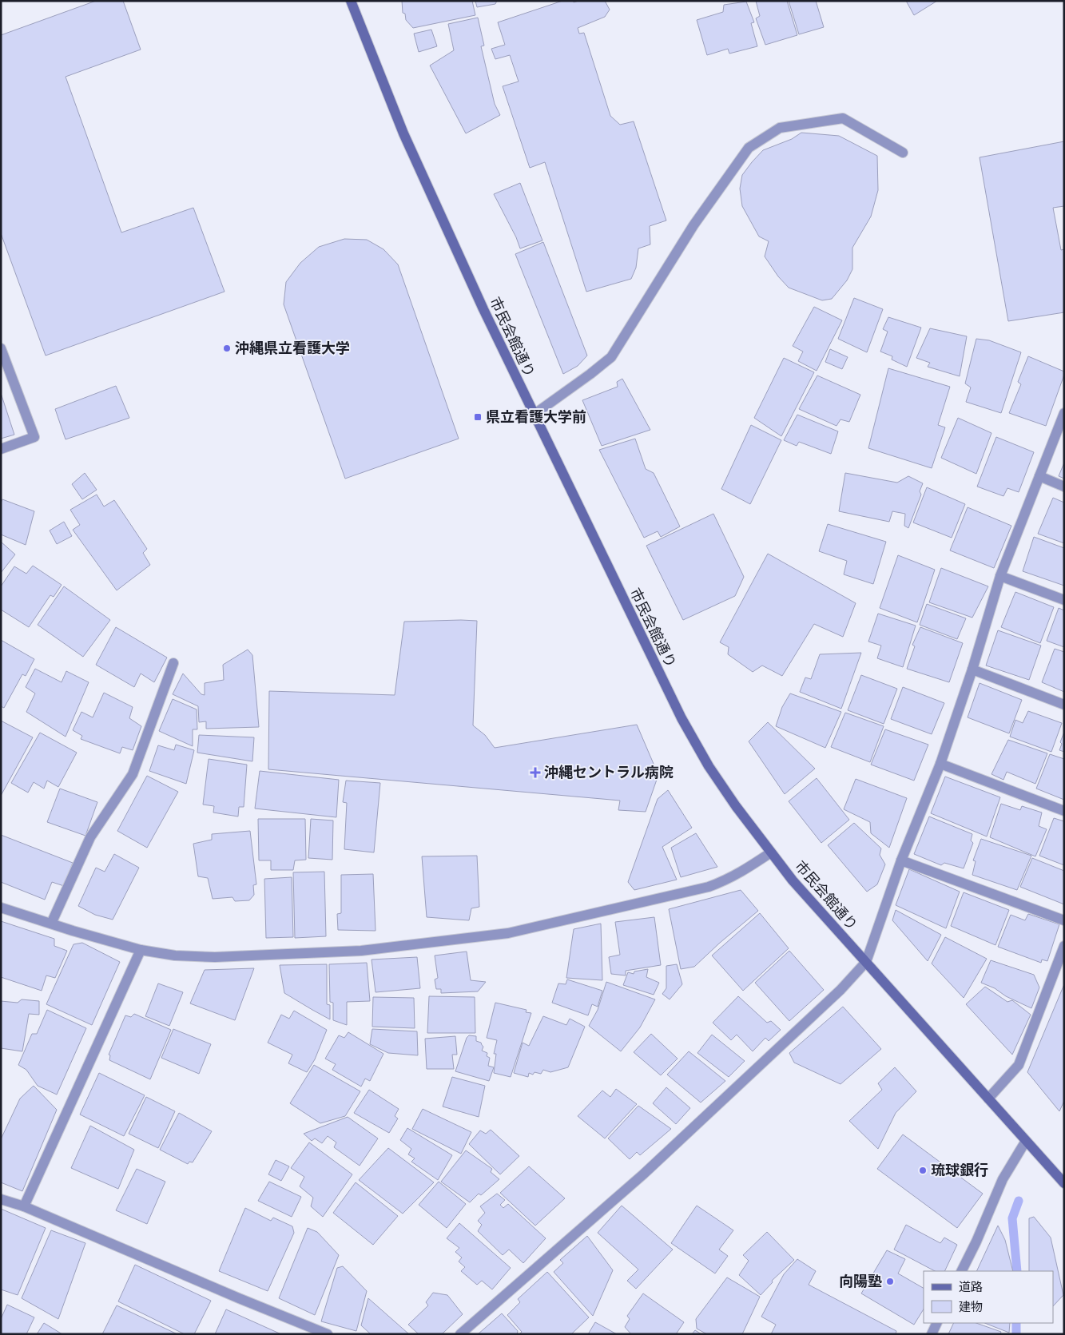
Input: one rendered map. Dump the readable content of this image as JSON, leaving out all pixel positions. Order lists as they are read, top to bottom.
{
  "streets": {
    "main road": ["市民会館通り"]
  },
  "places": {
    "other": ["沖縄県立看護大学", "琉球銀行", "向陽塾"],
    "transit": ["県立看護大学前"],
    "health": ["沖縄セントラル病院"]
  },
  "legend": ["道路", "建物"]
}
